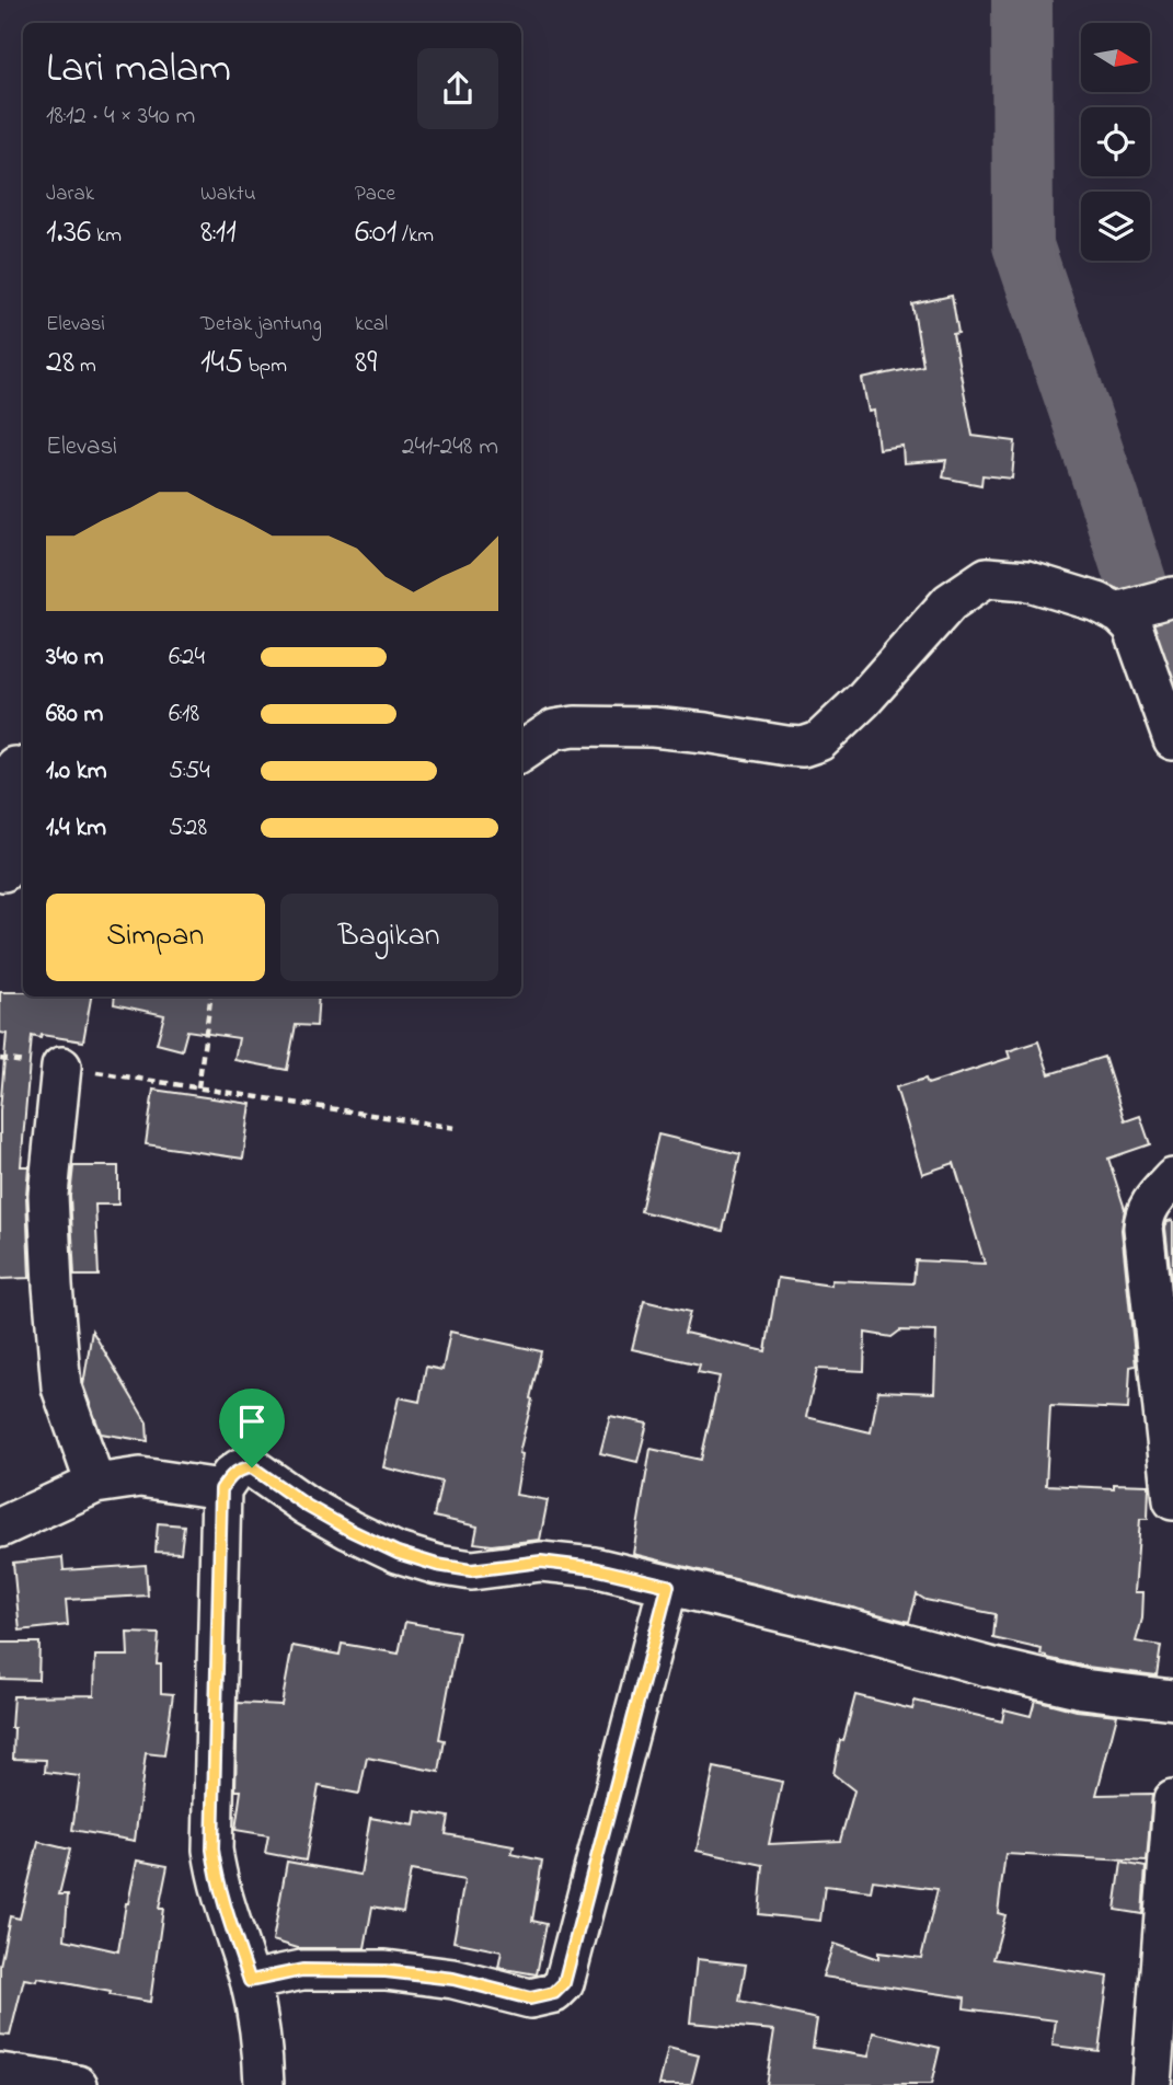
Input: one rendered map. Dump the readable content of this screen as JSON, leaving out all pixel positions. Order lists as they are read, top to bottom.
{
  "north": "right",
  "page": {
    "heading": ["Lari malam", "18:12 · 4 × 340 m"],
    "stats": [
      ["Jarak", "1.36 km"],
      ["Waktu", "8:11"],
      ["Pace", "6:01 /km"],
      ["Elevasi", "28 m"],
      ["Detak jantung", "145 bpm"],
      ["kcal", "89"]
    ],
    "chart": ["Elevasi", "241–248 m"],
    "list": [
      {
        "name": "340 m",
        "note": "6:24"
      },
      {
        "name": "680 m",
        "note": "6:18"
      },
      {
        "name": "1.0 km",
        "note": "5:54"
      },
      {
        "name": "1.4 km",
        "note": "5:28"
      }
    ],
    "buttons": ["Simpan", "Bagikan"]
  }
}
